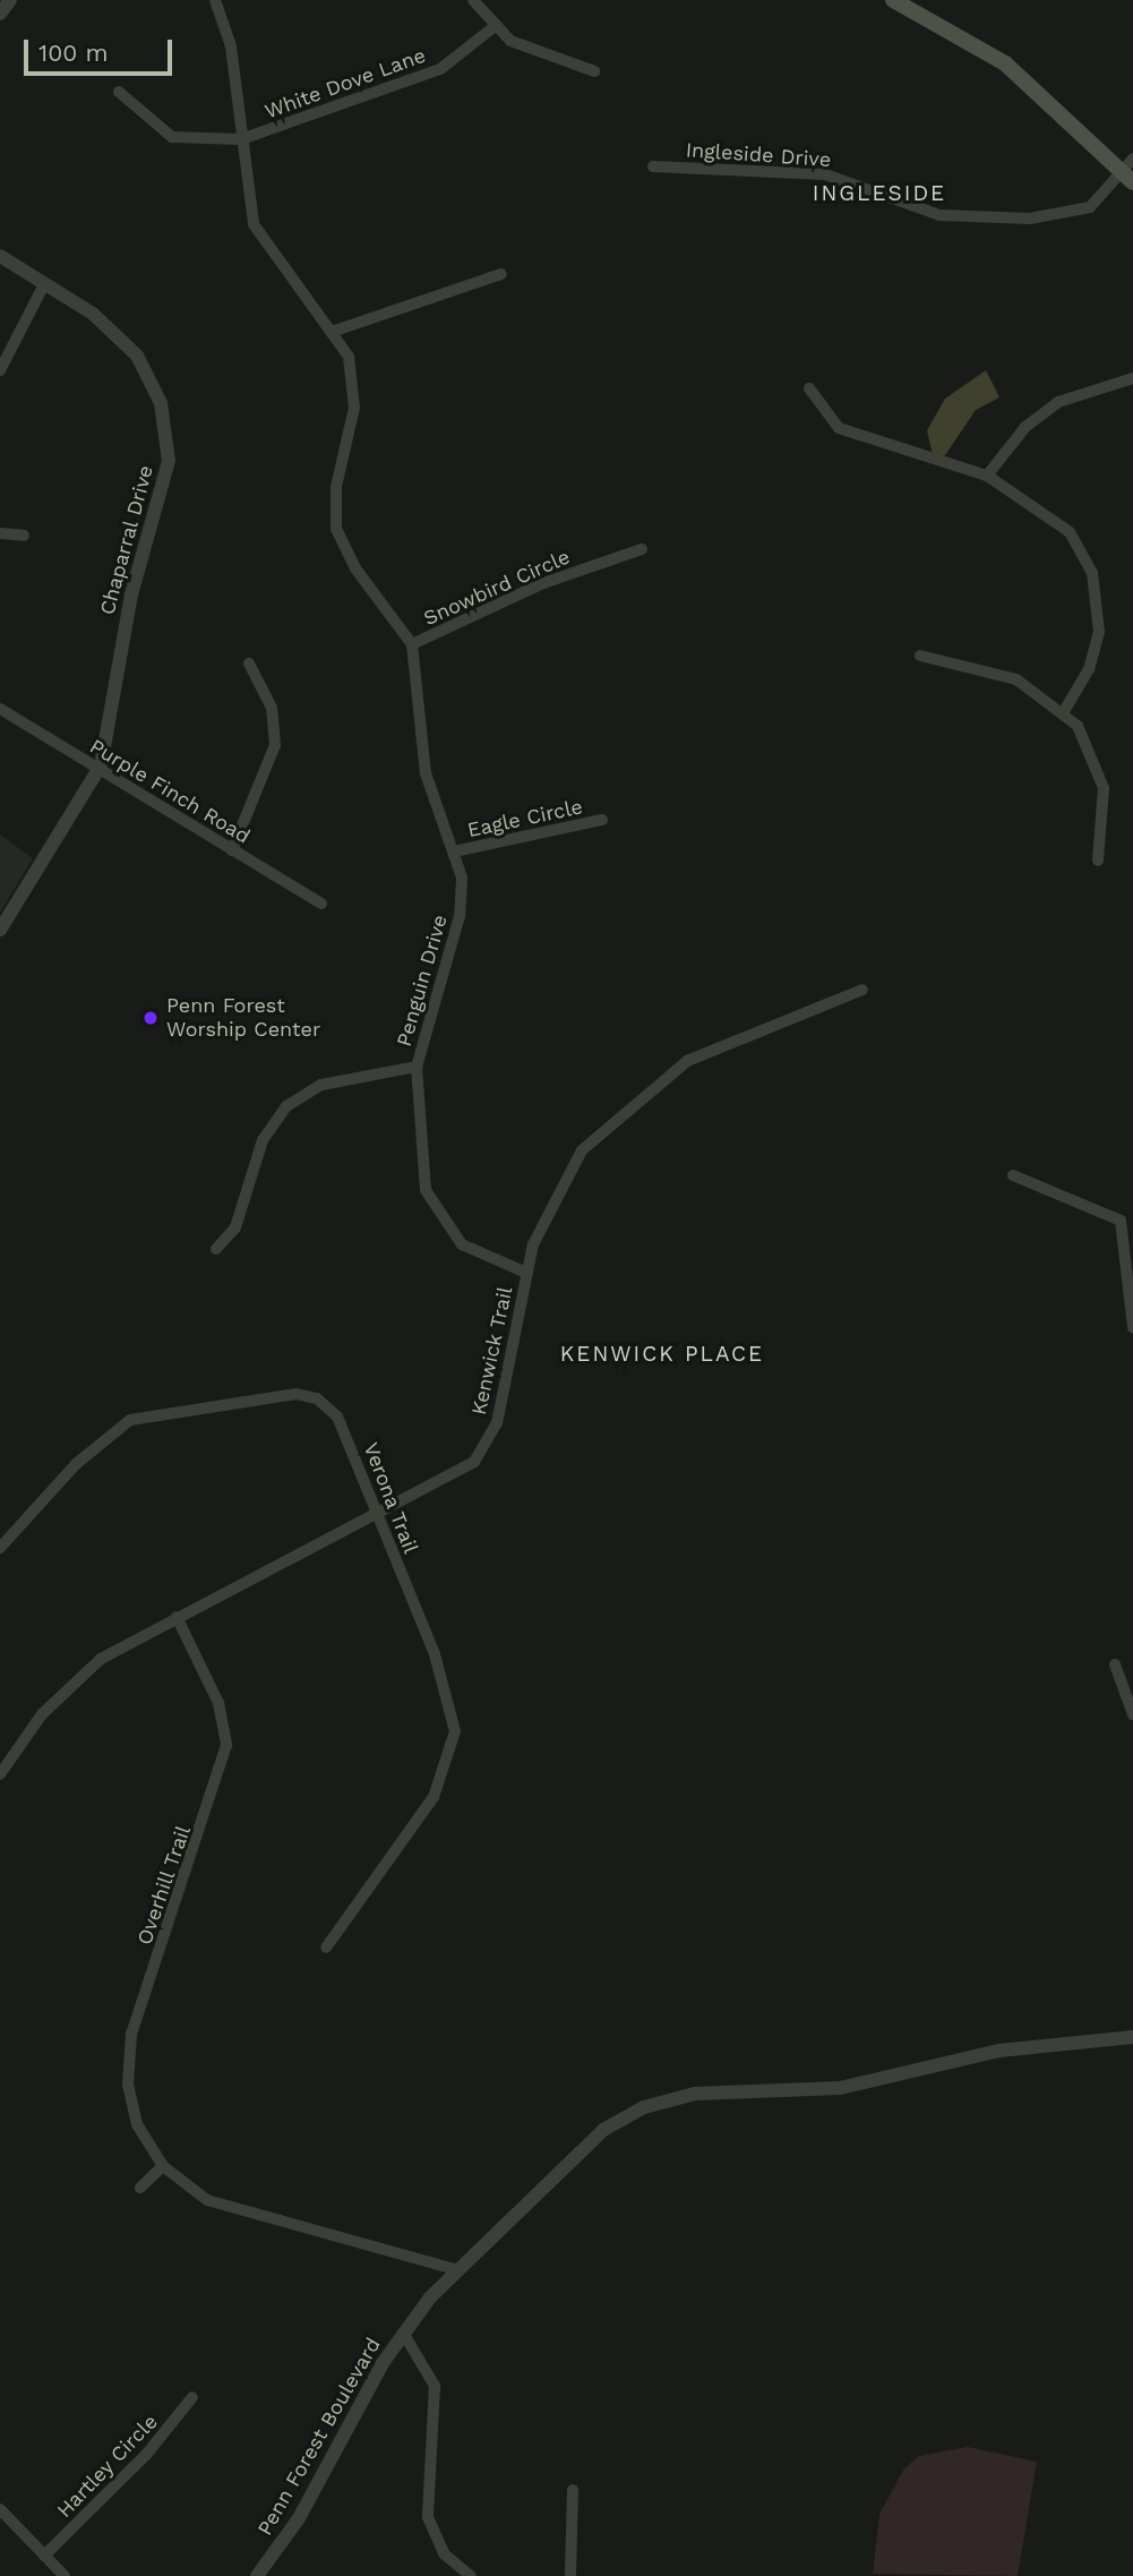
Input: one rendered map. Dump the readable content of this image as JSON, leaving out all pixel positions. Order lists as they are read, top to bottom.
{
  "streets": {
    "street": [
      "White Dove Lane",
      "Ingleside Drive",
      "Chaparral Drive",
      "Snowbird Circle",
      "Purple Finch Road",
      "Eagle Circle",
      "Penguin Drive",
      "Kenwick Trail",
      "Verona Trail",
      "Overhill Trail",
      "Penn Forest Boulevard",
      "Hartley Circle"
    ]
  },
  "crossings": [
    ["White Dove Lane", "Penguin Drive"],
    ["Chaparral Drive", "Purple Finch Road"],
    ["Snowbird Circle", "Penguin Drive"],
    ["Eagle Circle", "Penguin Drive"],
    ["Penguin Drive", "Kenwick Trail"],
    ["Kenwick Trail", "Verona Trail"],
    ["Kenwick Trail", "Overhill Trail"],
    ["Overhill Trail", "Penn Forest Boulevard"]
  ],
  "districts": ["INGLESIDE", "KENWICK PLACE"],
  "places": ["Penn Forest Worship Center"],
  "scale_bar": "100 m"
}
